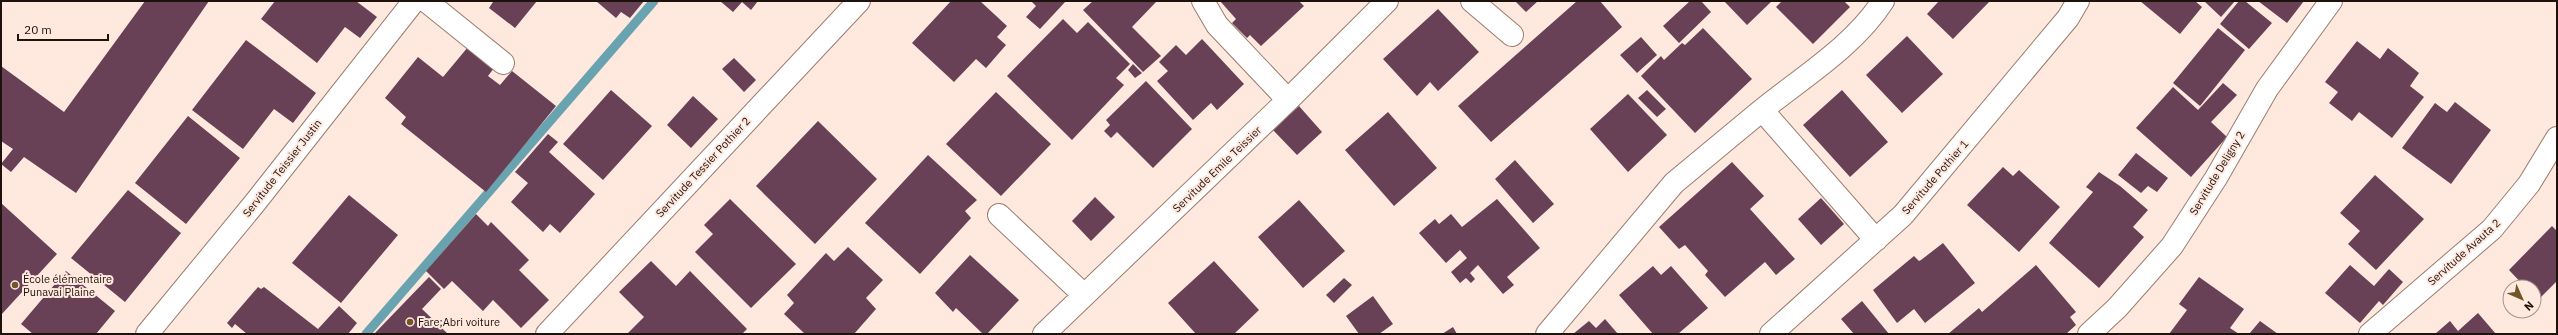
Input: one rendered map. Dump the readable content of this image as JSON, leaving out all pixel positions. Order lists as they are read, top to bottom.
{
  "streets": {
    "street": [
      "Servitude Tessier Pothier 2",
      "Servitude Teissier Justin",
      "Servitude Emile Teissier",
      "Servitude Deligny 2",
      "Servitude Pothier 1",
      "Servitude Avauta 2"
    ]
  },
  "places": ["École élémentaire Punavai Plaine", "Fare;Abri voiture"],
  "scale_bar": "20 m",
  "north": "bottom right"
}
